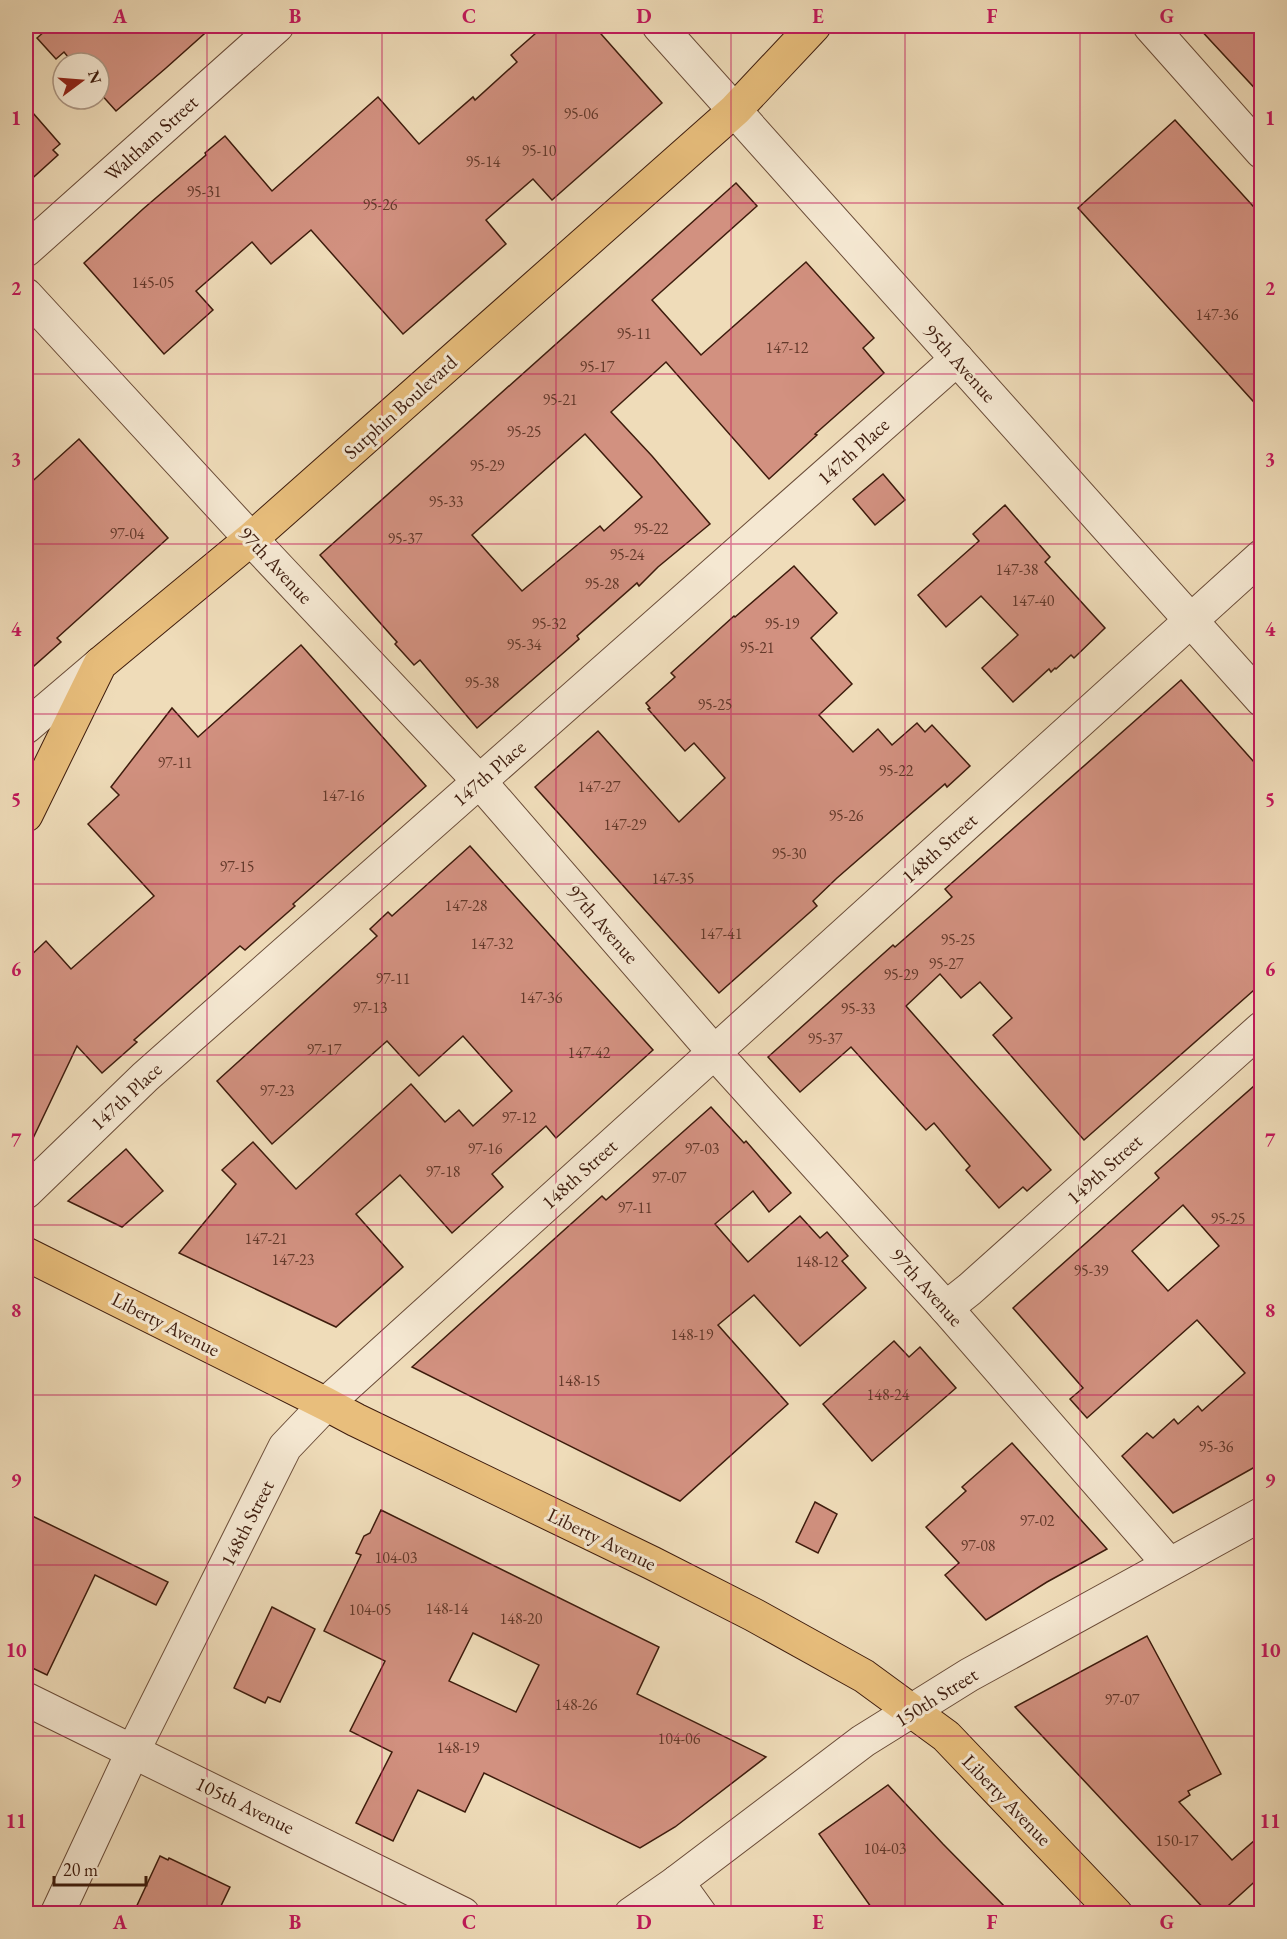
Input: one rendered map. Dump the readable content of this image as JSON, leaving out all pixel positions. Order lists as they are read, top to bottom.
{
  "streets": {
    "main road": ["Sutphin Boulevard", "Liberty Avenue"],
    "street": [
      "Waltham Street",
      "95th Avenue",
      "147th Place",
      "97th Avenue",
      "148th Street",
      "149th Street",
      "150th Street",
      "105th Avenue"
    ]
  },
  "crossings": [
    ["95th Avenue", "Sutphin Boulevard"],
    ["95th Avenue", "147th Place"],
    ["95th Avenue", "148th Street"],
    ["Sutphin Boulevard", "97th Avenue"],
    ["147th Place", "97th Avenue"],
    ["97th Avenue", "148th Street"],
    ["97th Avenue", "149th Street"],
    ["97th Avenue", "150th Street"],
    ["148th Street", "Liberty Avenue"],
    ["148th Street", "105th Avenue"],
    ["Liberty Avenue", "150th Street"]
  ],
  "house_numbers": [
    "95-06",
    "95-10",
    "95-14",
    "95-31",
    "95-26",
    "145-05",
    "147-36",
    "95-11",
    "147-12",
    "95-17",
    "95-21",
    "95-25",
    "95-29",
    "95-33",
    "95-22",
    "97-04",
    "95-37",
    "95-24",
    "147-38",
    "95-28",
    "147-40",
    "95-32",
    "95-19",
    "95-34",
    "95-21",
    "95-38",
    "95-25",
    "97-11",
    "95-22",
    "147-27",
    "147-16",
    "95-26",
    "147-29",
    "95-30",
    "97-15",
    "147-35",
    "147-28",
    "147-41",
    "95-25",
    "147-32",
    "95-27",
    "95-29",
    "97-11",
    "147-36",
    "97-13",
    "95-33",
    "95-37",
    "97-17",
    "147-42",
    "97-23",
    "97-12",
    "97-16",
    "97-03",
    "97-18",
    "97-07",
    "97-11",
    "95-25",
    "147-21",
    "147-23",
    "148-12",
    "95-39",
    "148-19",
    "148-15",
    "148-24",
    "95-36",
    "97-02",
    "97-08",
    "104-03",
    "148-14",
    "104-05",
    "148-20",
    "97-07",
    "148-26",
    "104-06",
    "148-19",
    "150-17",
    "104-03"
  ],
  "scale_bar": "20 m",
  "north": "right",
  "grid": {
    "columns": [
      "A",
      "B",
      "C",
      "D",
      "E",
      "F",
      "G"
    ],
    "rows": [
      "1",
      "2",
      "3",
      "4",
      "5",
      "6",
      "7",
      "8",
      "9",
      "10",
      "11"
    ]
  }
}
